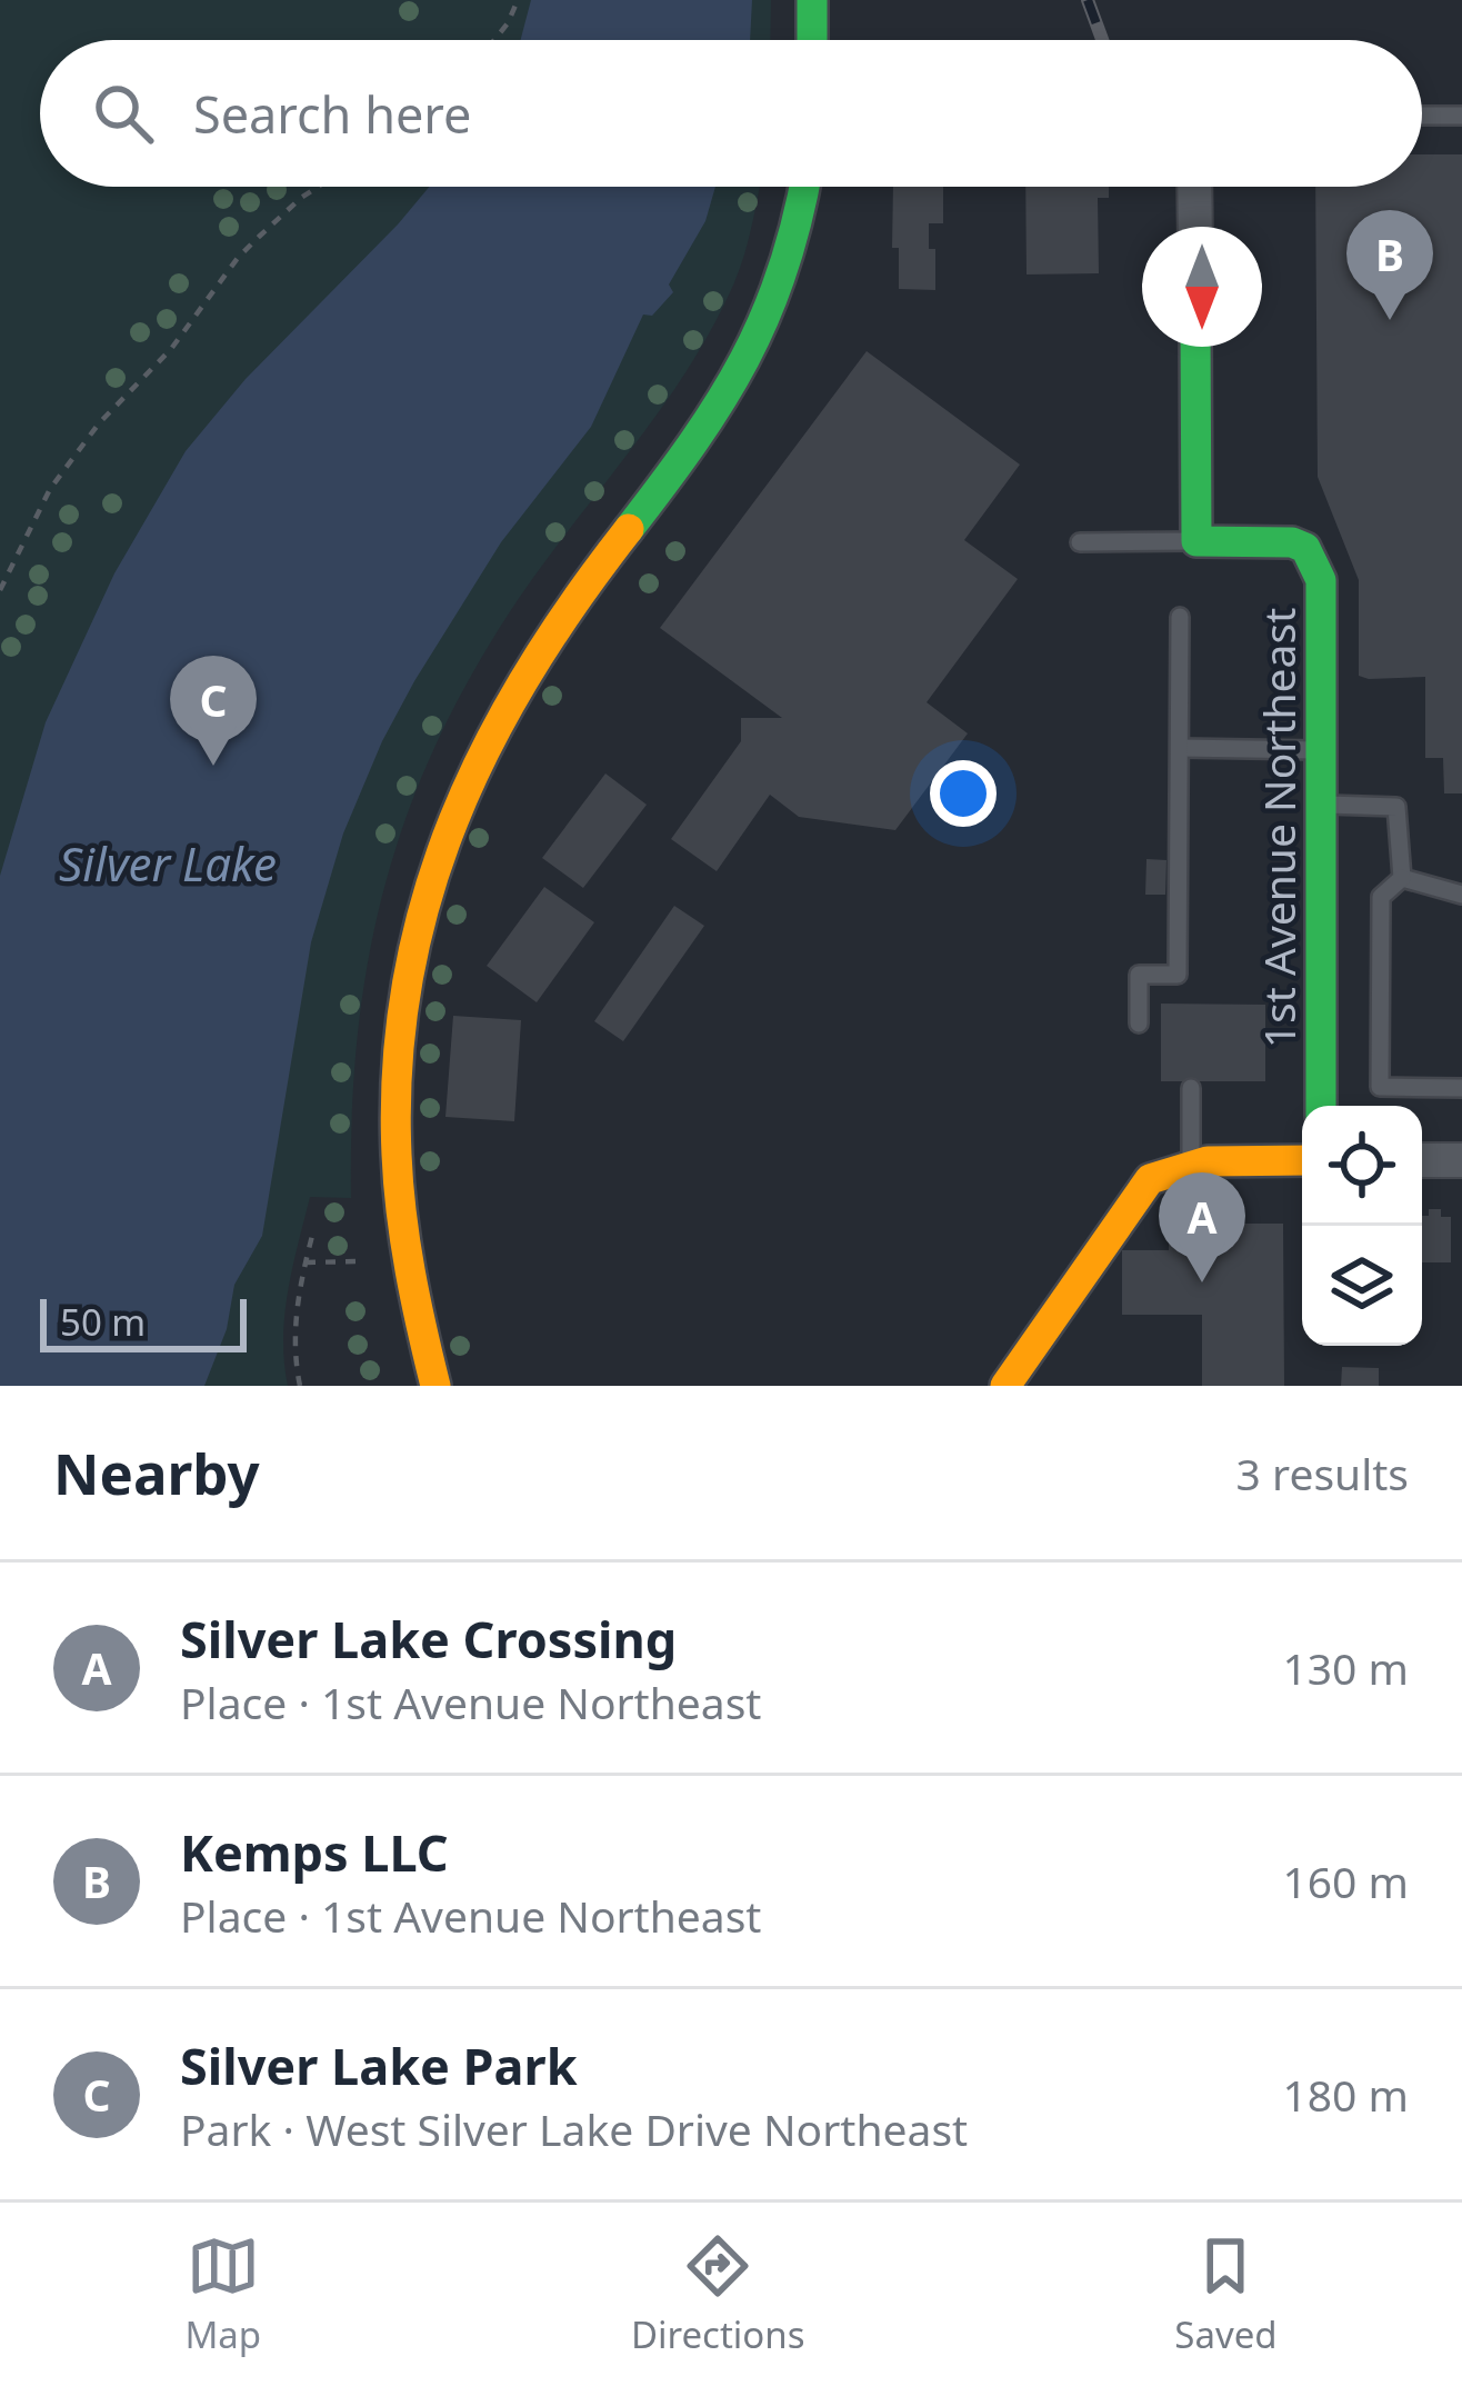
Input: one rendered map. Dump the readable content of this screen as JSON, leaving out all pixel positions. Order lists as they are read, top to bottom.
{
  "streets": {
    "street": ["1st Avenue Northeast"]
  },
  "water": ["Silver Lake"],
  "scale_bar": "50 m",
  "north": "bottom",
  "page": {
    "search": "Search here",
    "pins": ["B", "C", "A"],
    "scale": "50 m",
    "heading": ["Nearby", "3 results"],
    "list": [
      {
        "mark": "A",
        "name": "Silver Lake Crossing",
        "note": "Place · 1st Avenue Northeast",
        "value": "130 m"
      },
      {
        "mark": "B",
        "name": "Kemps LLC",
        "note": "Place · 1st Avenue Northeast",
        "value": "160 m"
      },
      {
        "mark": "C",
        "name": "Silver Lake Park",
        "note": "Park · West Silver Lake Drive Northeast",
        "value": "180 m"
      }
    ],
    "nav": ["Map", "Directions", "Saved"]
  }
}
